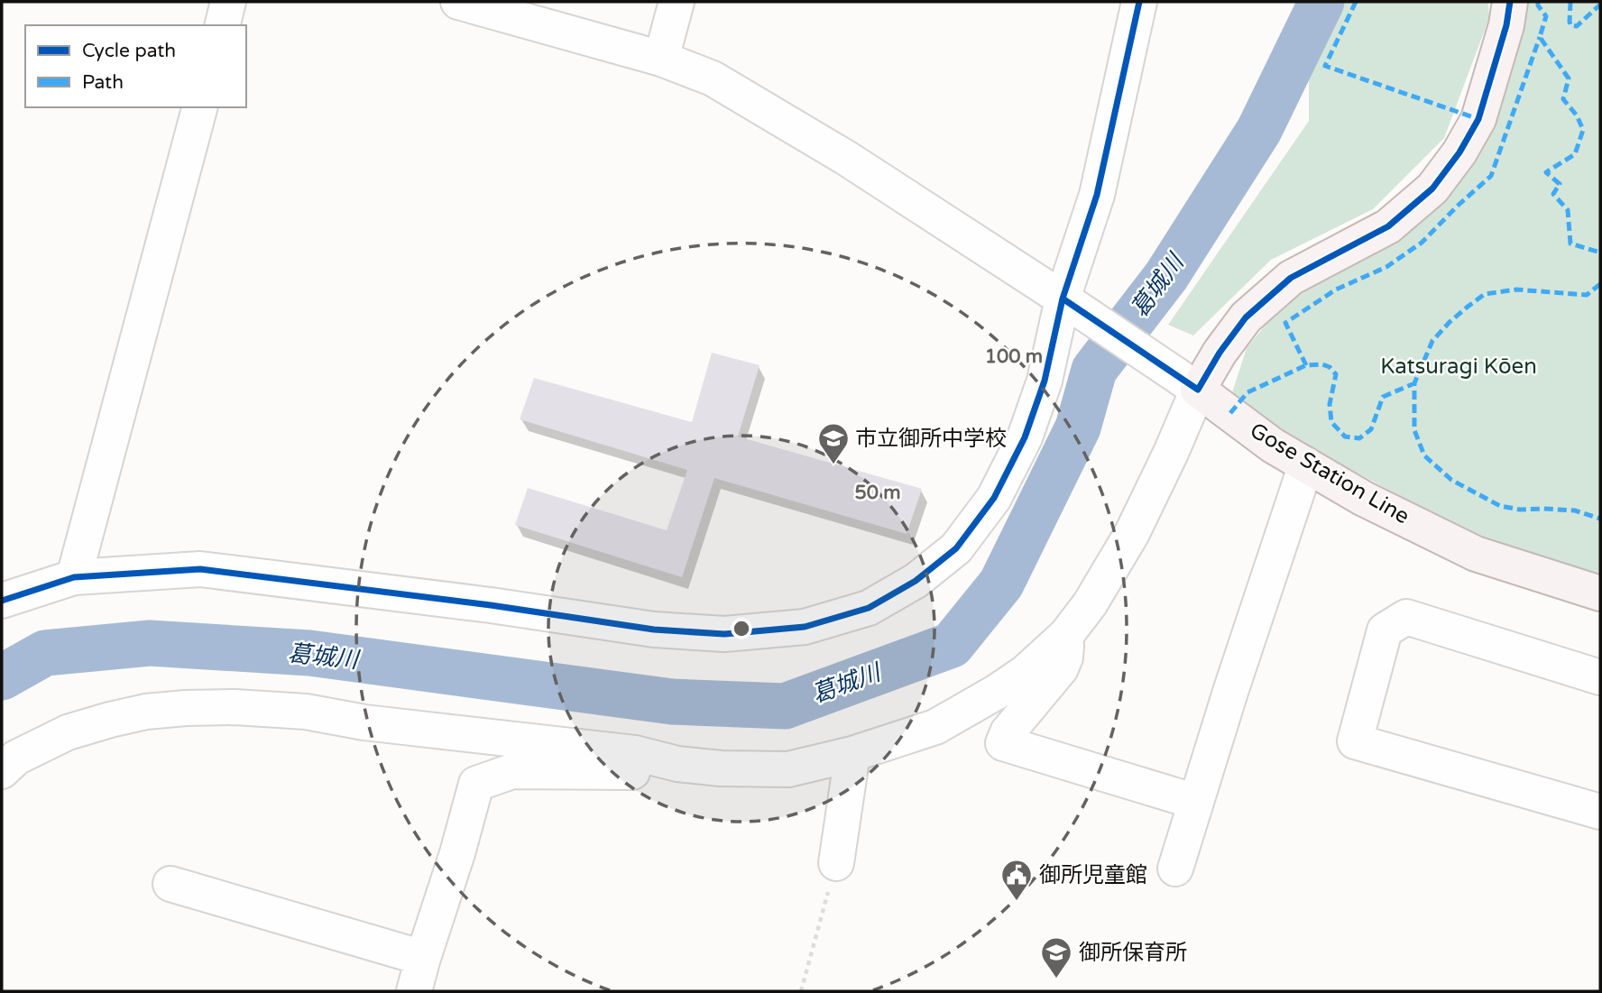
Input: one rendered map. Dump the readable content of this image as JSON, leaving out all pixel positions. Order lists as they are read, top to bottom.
{
  "streets": {
    "main road": ["Gose Station Line"]
  },
  "water": ["葛城川"],
  "parks": ["Katsuragi Kōen"],
  "places": {
    "school or university": ["市立御所中学校", "御所保育所"],
    "public building": ["御所児童館"]
  },
  "legend": ["Cycle path", "Path"],
  "rings": ["100 m", "50 m"]
}
